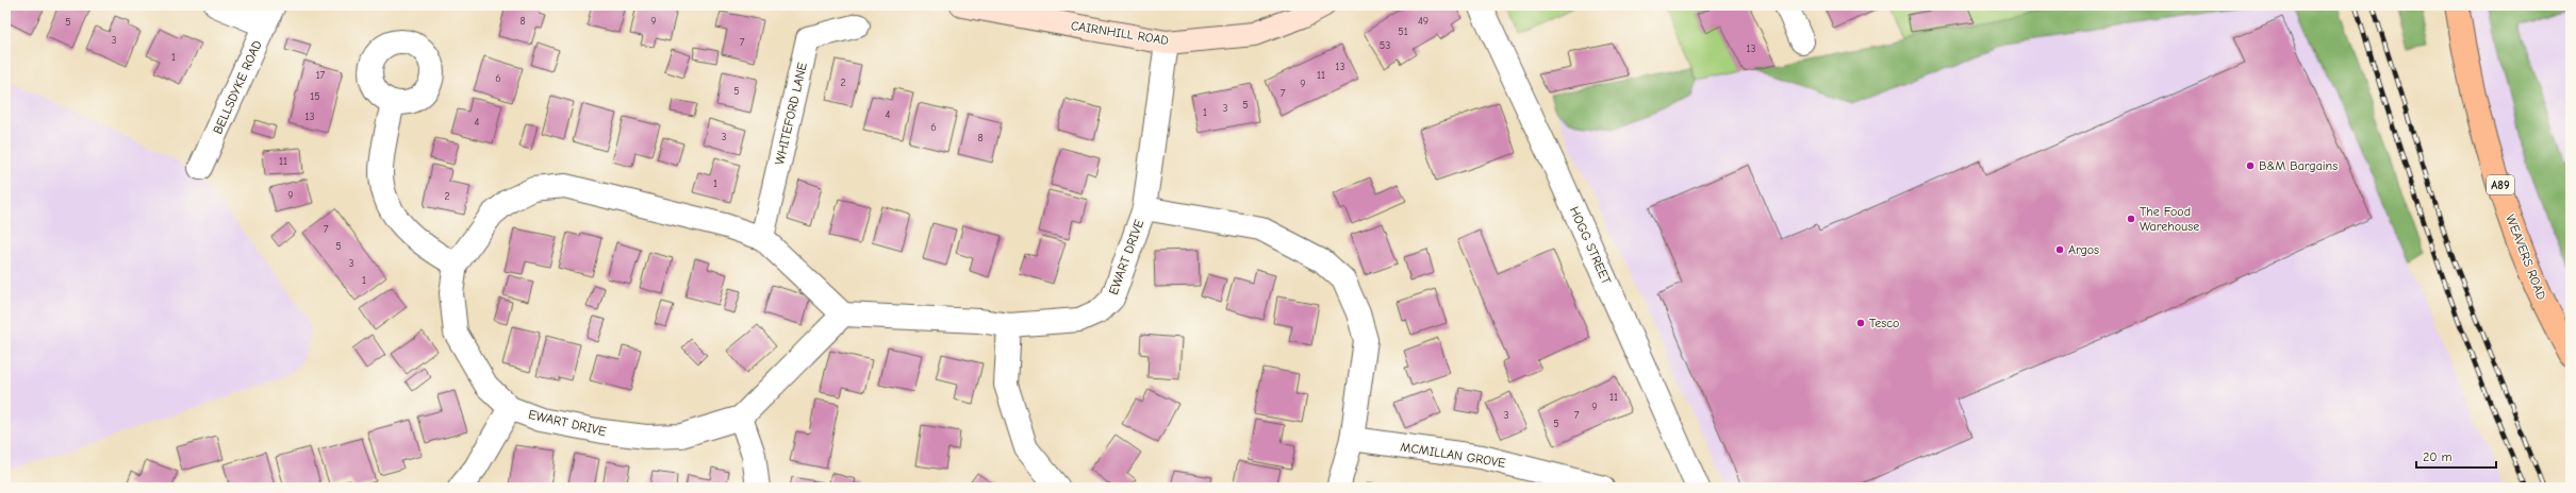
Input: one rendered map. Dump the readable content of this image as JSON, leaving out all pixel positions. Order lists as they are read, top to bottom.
{
  "streets": {
    "main road": ["CAIRNHILL ROAD", "A89", "WEAVERS ROAD"],
    "street": [
      "BELLSDYKE ROAD",
      "WHITEFORD LANE",
      "HOGG STREET",
      "EWART DRIVE",
      "MCMILLAN GROVE"
    ]
  },
  "crossings": [
    ["CAIRNHILL ROAD", "EWART DRIVE"],
    ["WHITEFORD LANE", "EWART DRIVE"]
  ],
  "places": [
    "B&M Bargains",
    "The Food Warehouse",
    "Argos",
    "Tesco"
  ],
  "house_numbers": [
    "8",
    "9",
    "49",
    "5",
    "51",
    "3",
    "7",
    "53",
    "13",
    "1",
    "13",
    "17",
    "11",
    "6",
    "2",
    "9",
    "5",
    "7",
    "15",
    "5",
    "3",
    "1",
    "4",
    "13",
    "4",
    "6",
    "3",
    "8",
    "11",
    "1",
    "9",
    "2",
    "7",
    "5",
    "3",
    "1",
    "11",
    "9",
    "3",
    "7",
    "5"
  ],
  "scale_bar": "20 m"
}
